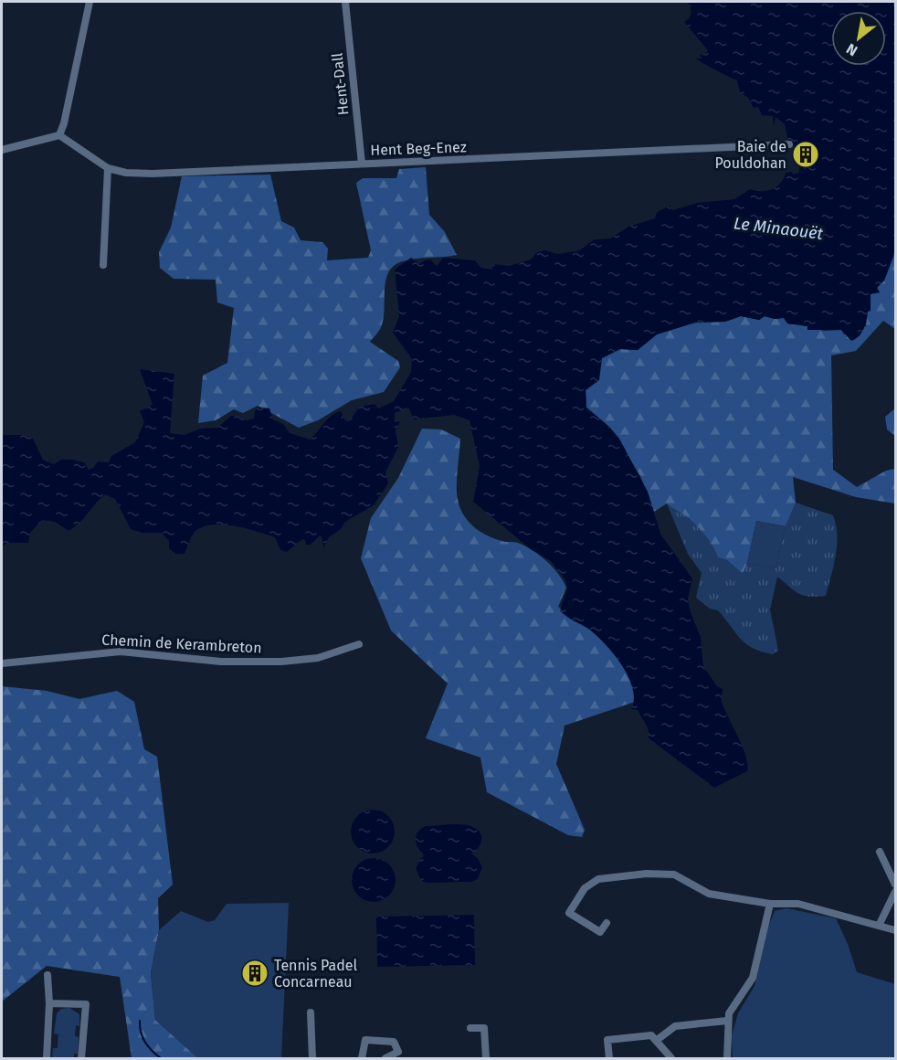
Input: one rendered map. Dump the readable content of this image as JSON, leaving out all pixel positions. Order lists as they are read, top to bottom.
{
  "streets": {
    "street": ["Hent-Dall", "Hent Beg-Enez", "Chemin de Kerambreton"]
  },
  "crossings": [
    ["Hent-Dall", "Hent Beg-Enez"]
  ],
  "water": ["Le Minaouët"],
  "places": {
    "building": ["Baie de Pouldohan", "Tennis Padel Concarneau"]
  },
  "north": "bottom left"
}
